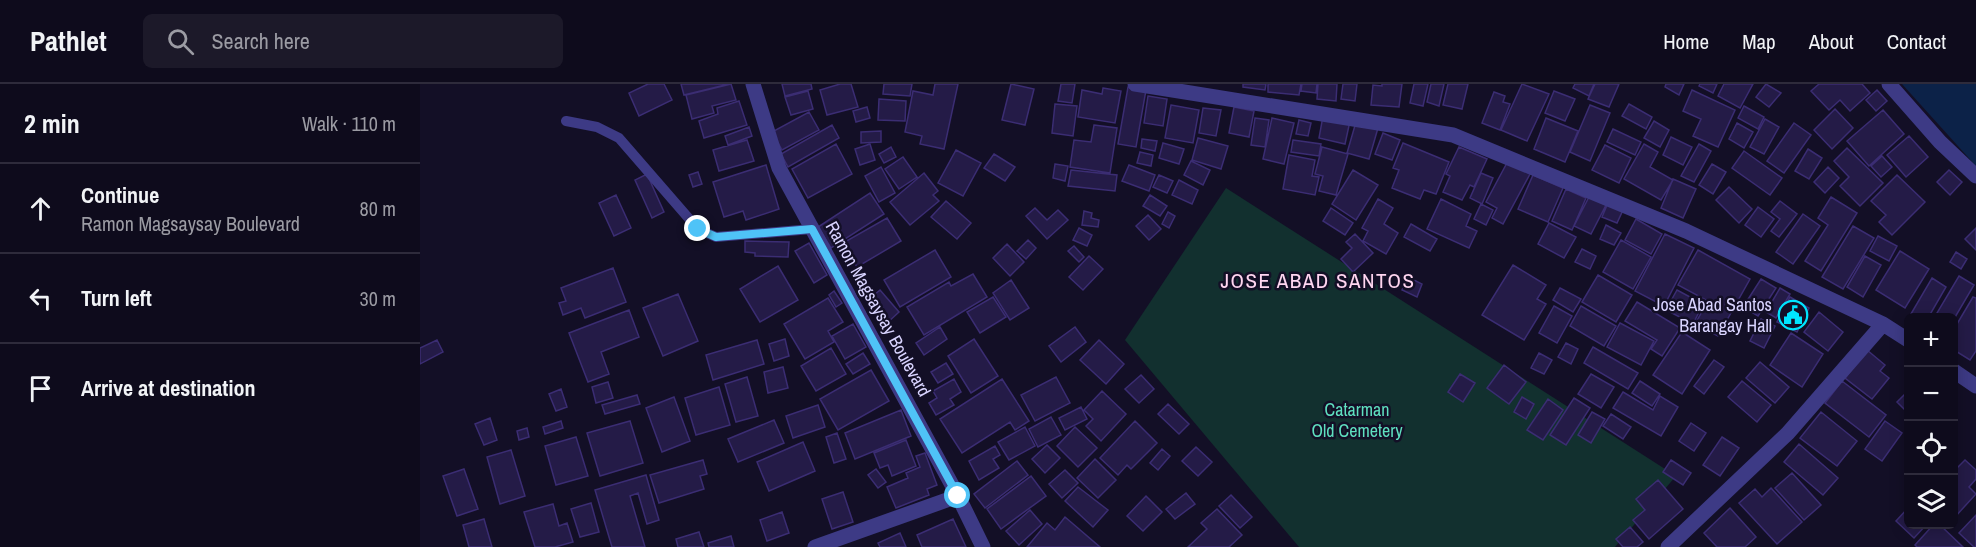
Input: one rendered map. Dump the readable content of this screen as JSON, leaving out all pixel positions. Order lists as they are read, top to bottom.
{
  "streets": {
    "street": ["Ramon Magsaysay Boulevard"]
  },
  "districts": ["JOSE ABAD SANTOS"],
  "parks": ["Catarman Old Cemetery"],
  "places": {
    "public building": ["Jose Abad Santos Barangay Hall"]
  },
  "page": {
    "header": "Pathlet",
    "search": "Search here",
    "nav": [
      "Home",
      "Map",
      "About",
      "Contact"
    ],
    "heading": ["2 min", "Walk · 110 m"],
    "list": [
      ["Continue", "Ramon Magsaysay Boulevard", "80 m"],
      ["Turn left", "30 m"],
      "Arrive at destination"
    ],
    "map_buttons": ["+", "−"]
  }
}
